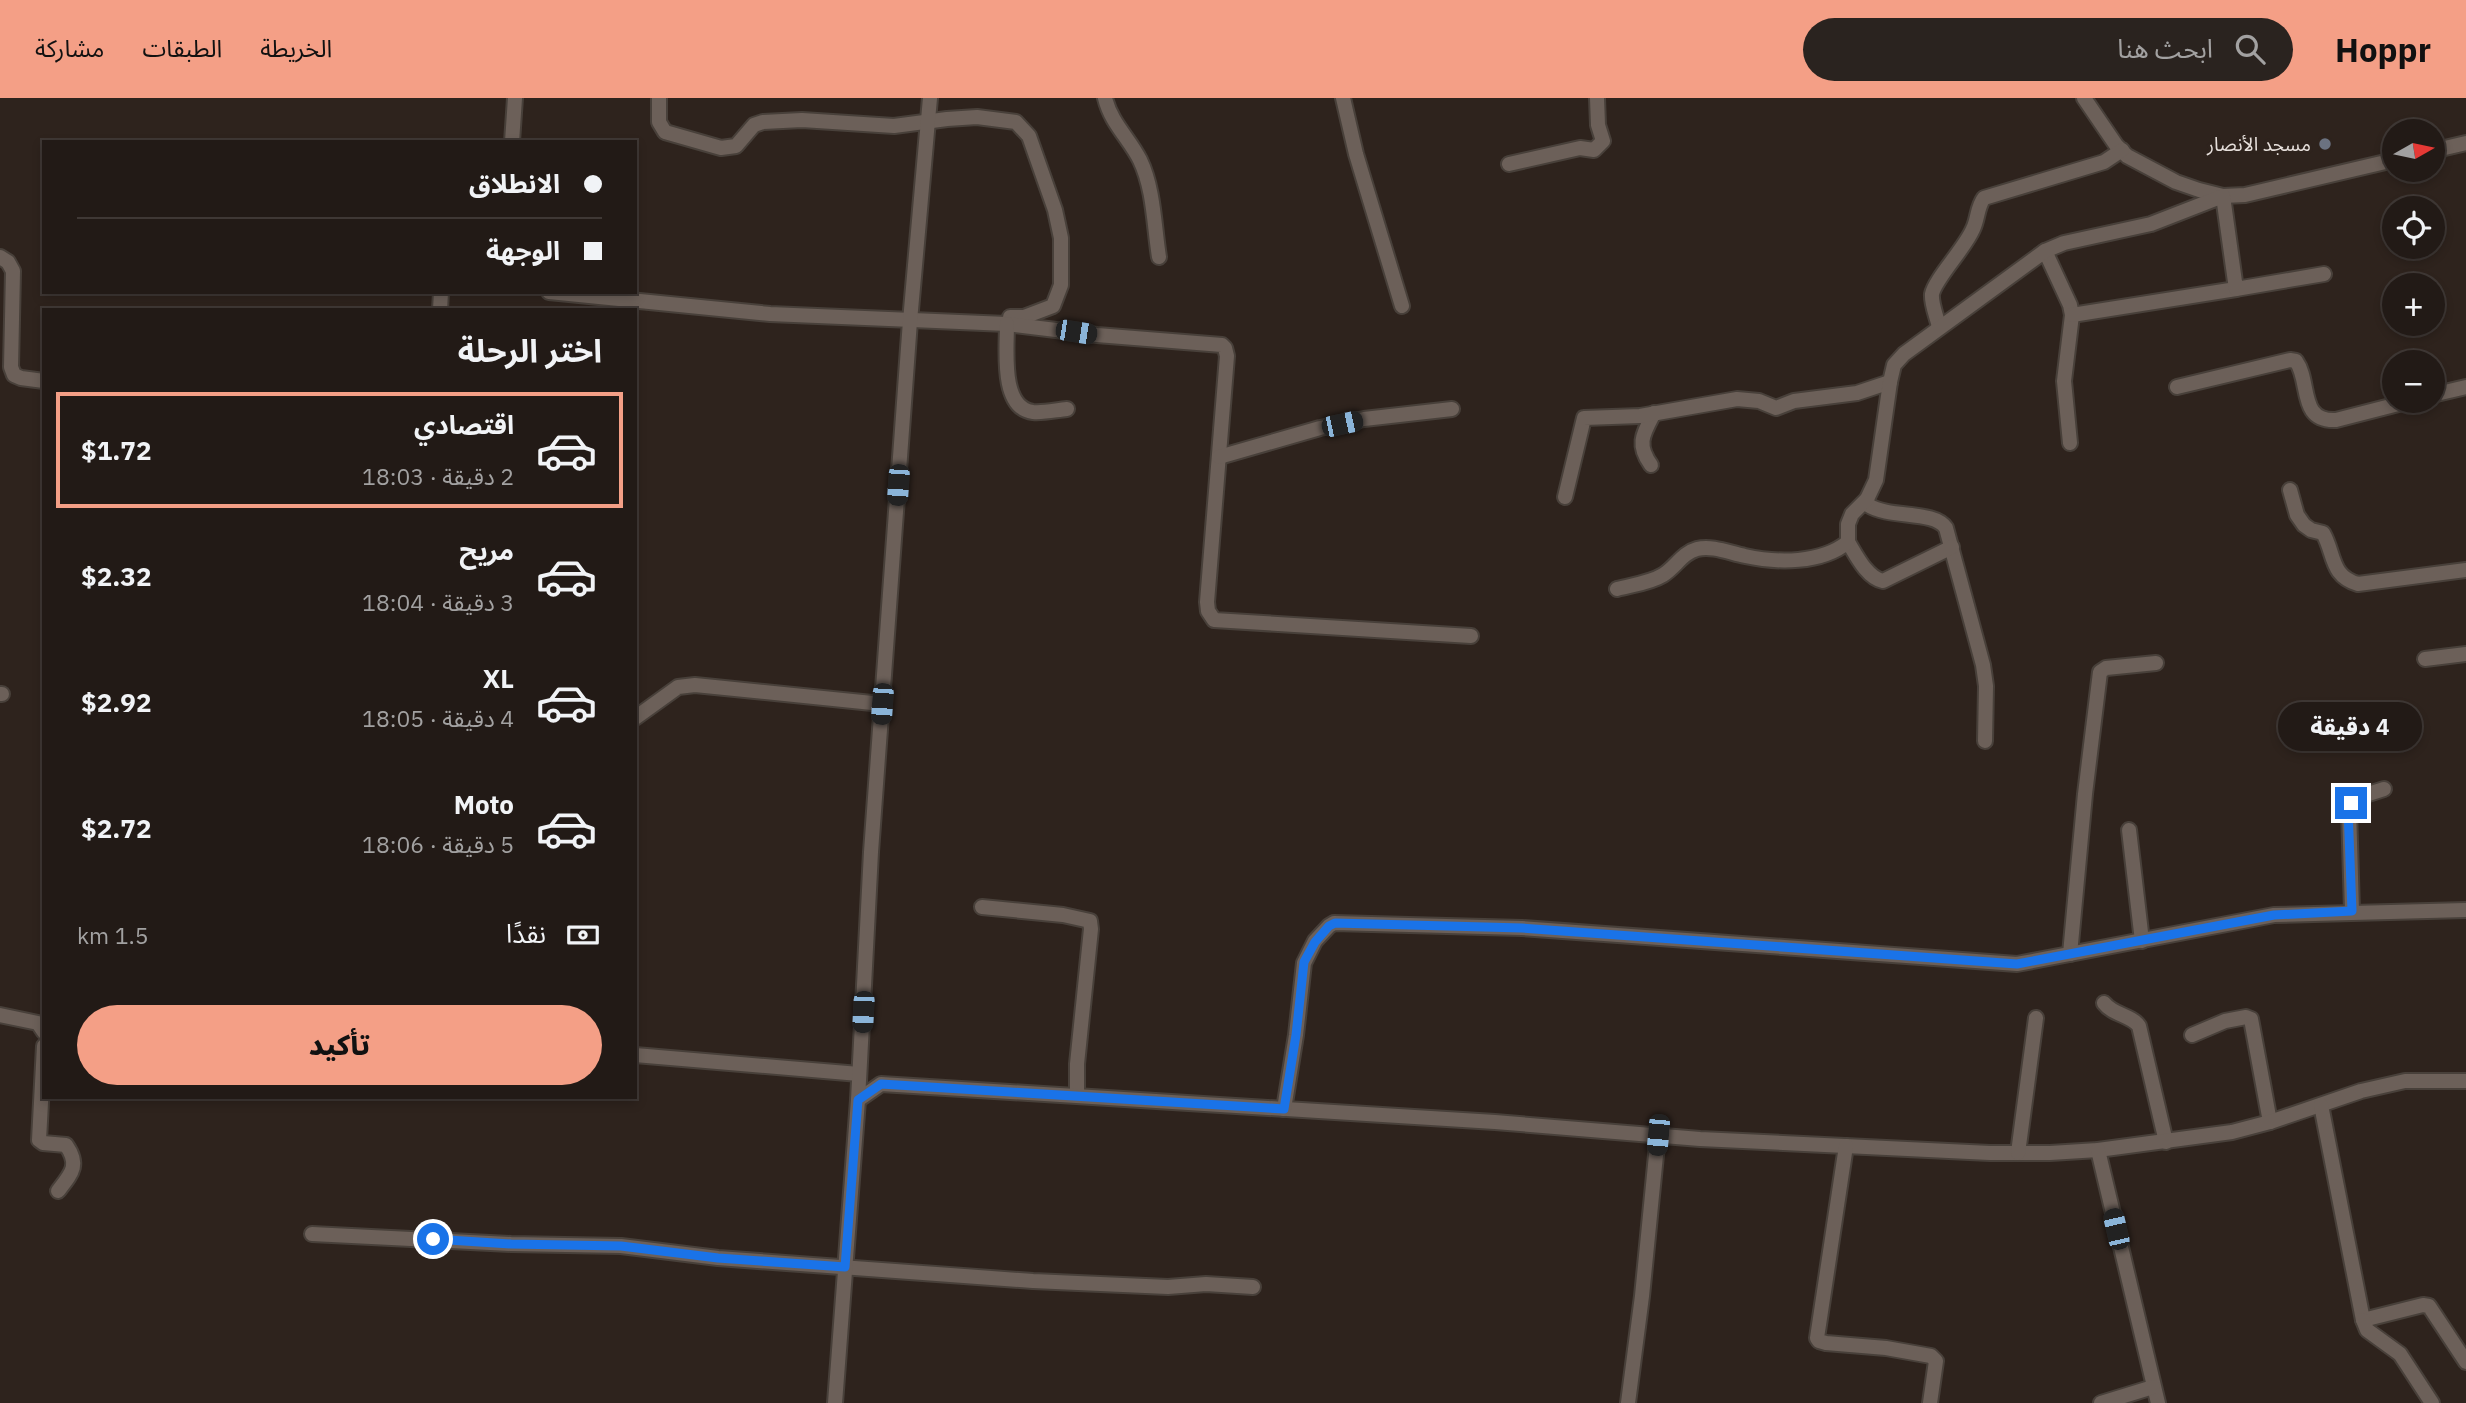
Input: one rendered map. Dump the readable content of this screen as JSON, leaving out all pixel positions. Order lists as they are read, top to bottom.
{
  "places": ["مسجد الأنصار"],
  "north": "right",
  "page": {
    "header": "Hoppr",
    "search": "ابحث هنا",
    "nav": ["الخريطة", "الطبقات", "مشاركة"],
    "map_buttons": ["+", "−"],
    "banner": ["الانطلاق", "الوجهة"],
    "heading": "اختر الرحلة",
    "list": [
      {
        "name": "اقتصادي",
        "note": "2 دقيقة · 18:03",
        "value": "$1.72"
      },
      {
        "name": "مريح",
        "note": "3 دقيقة · 18:04",
        "value": "$2.32"
      },
      {
        "name": "XL",
        "note": "4 دقيقة · 18:05",
        "value": "$2.92"
      },
      {
        "name": "Moto",
        "note": "5 دقيقة · 18:06",
        "value": "$2.72"
      }
    ],
    "bubble": "4 دقيقة",
    "pay": ["نقدًا", "1.5 km"],
    "buttons": "تأكيد"
  }
}
